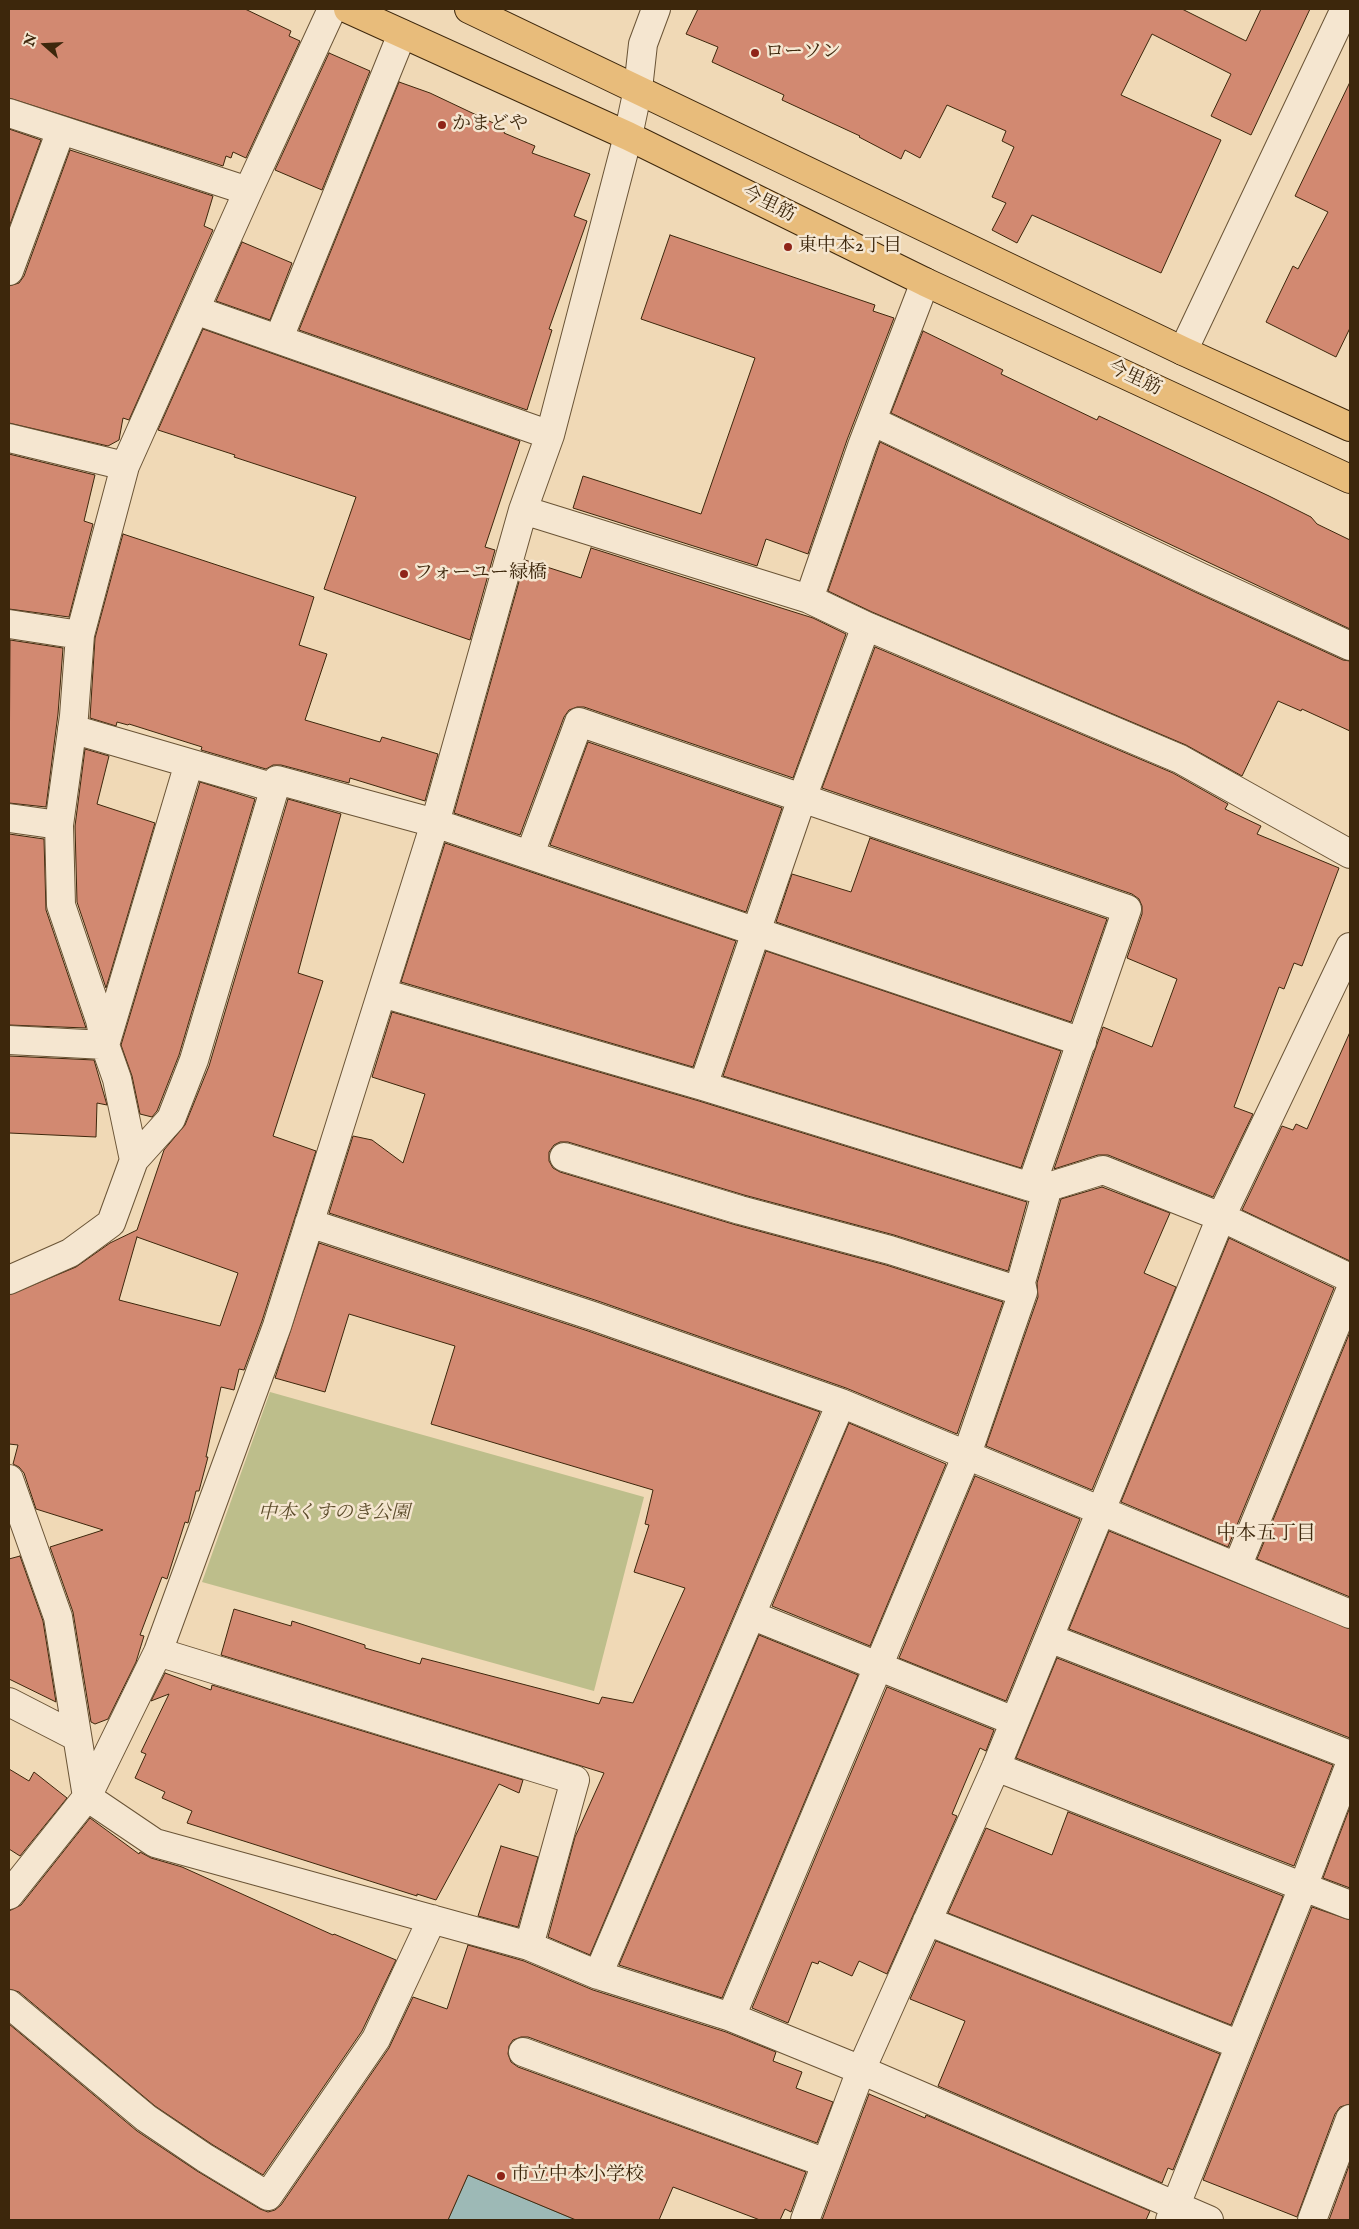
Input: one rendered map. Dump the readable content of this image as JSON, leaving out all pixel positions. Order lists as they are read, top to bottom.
{
  "streets": {
    "main road": ["今里筋"]
  },
  "districts": ["中本五丁目"],
  "parks": ["中本くすのき公園"],
  "places": [
    "ローソン",
    "かまどや",
    "東中本2丁目",
    "フォーユー緑橋",
    "市立中本小学校"
  ],
  "north": "left"
}
